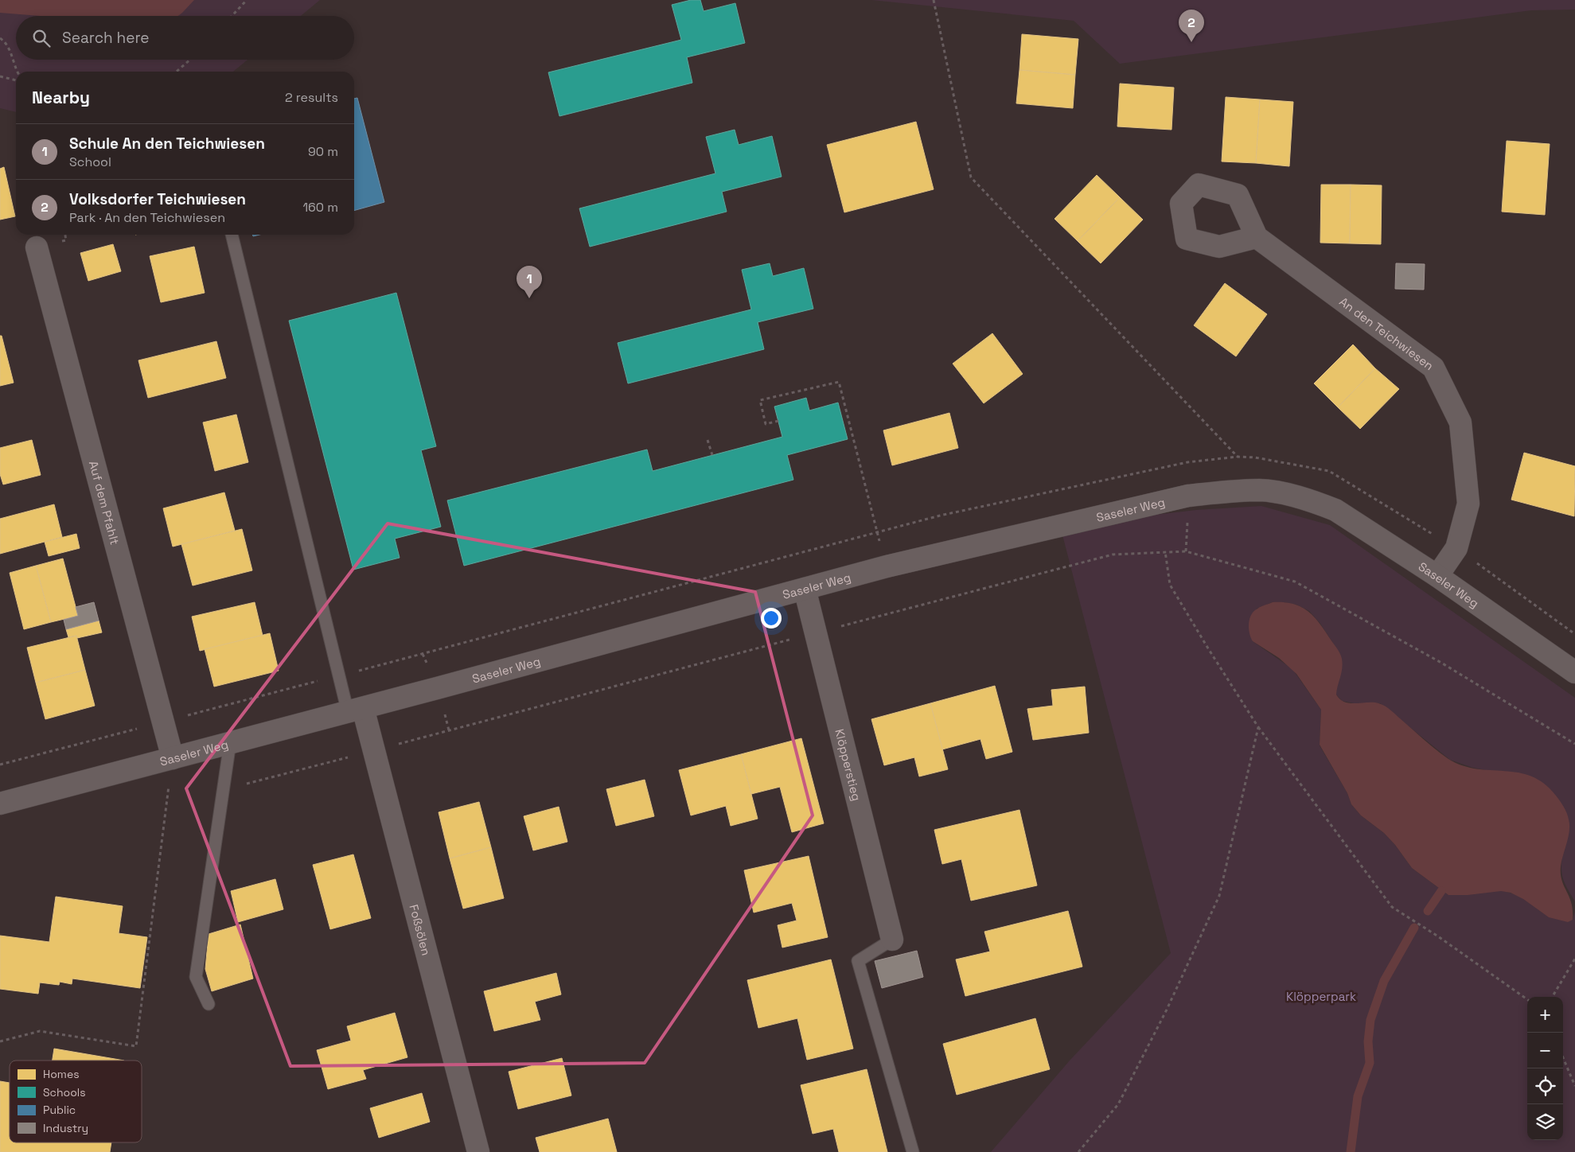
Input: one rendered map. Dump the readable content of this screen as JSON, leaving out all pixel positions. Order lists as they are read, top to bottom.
{
  "streets": {
    "street": [
      "An den Teichwiesen",
      "Auf dem Pfahlt",
      "Saseler Weg",
      "Klöpperstieg",
      "Foßsölen"
    ]
  },
  "crossings": [
    ["An den Teichwiesen", "Saseler Weg"],
    ["Auf dem Pfahlt", "Saseler Weg"],
    ["Saseler Weg", "Klöpperstieg"],
    ["Saseler Weg", "Foßsölen"]
  ],
  "parks": ["Klöpperpark"],
  "legend": [
    "Homes",
    "Schools",
    "Public",
    "Industry"
  ],
  "page": {
    "pins": ["2", "1"],
    "search": "Search here",
    "heading": ["Nearby", "2 results"],
    "list": [
      {
        "mark": "1",
        "name": "Schule An den Teichwiesen",
        "note": "School",
        "value": "90 m"
      },
      {
        "mark": "2",
        "name": "Volksdorfer Teichwiesen",
        "note": "Park · An den Teichwiesen",
        "value": "160 m"
      }
    ],
    "map_buttons": ["+", "−"]
  }
}
